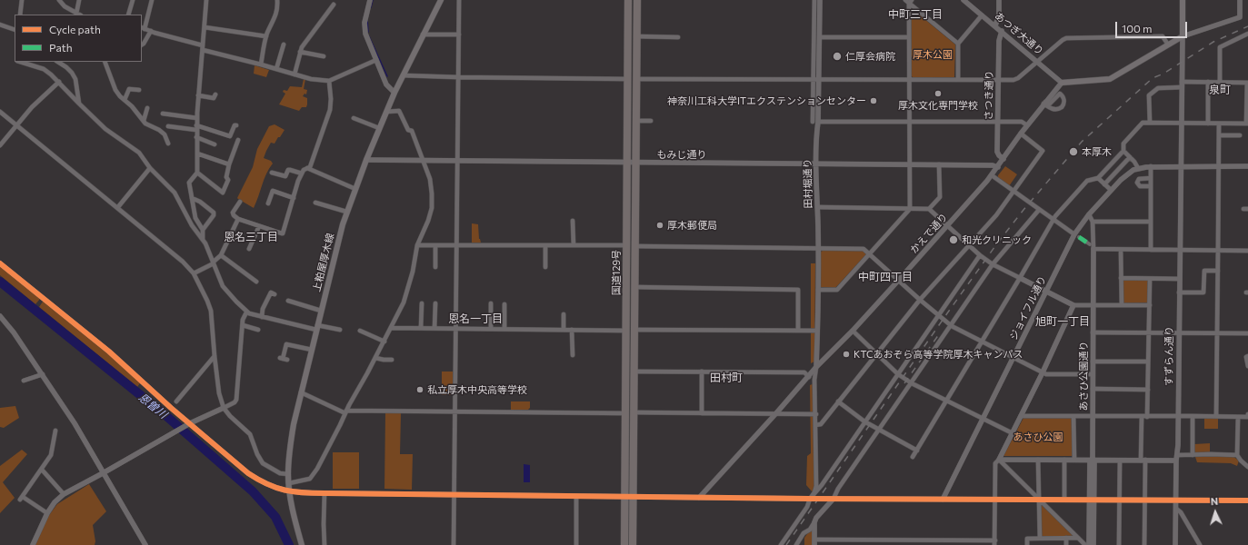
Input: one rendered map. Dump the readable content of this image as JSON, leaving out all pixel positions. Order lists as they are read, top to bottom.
{
  "streets": {
    "highway": ["国道129号"],
    "main road": ["上粕屋厚木線"],
    "street": [
      "あつぎ大通り",
      "さつき通り",
      "もみじ通り",
      "田村堀通り",
      "かえで通り",
      "ジョイフル通り",
      "すずらん通り",
      "あさひ公園通り"
    ]
  },
  "crossings": [
    ["あつぎ大通り", "さつき通り"],
    ["あつぎ大通り", "かえで通り"],
    ["さつき通り", "かえで通り"],
    ["もみじ通り", "田村堀通り"],
    ["もみじ通り", "かえで通り"],
    ["もみじ通り", "上粕屋厚木線"],
    ["もみじ通り", "国道129号"],
    ["田村堀通り", "かえで通り"]
  ],
  "districts": [
    "中町三丁目",
    "泉町",
    "恩名三丁目",
    "中町四丁目",
    "恩名一丁目",
    "旭町一丁目",
    "田村町"
  ],
  "water": ["恩曽川"],
  "parks": ["厚木公園", "あさひ公園"],
  "places": [
    "仁厚会病院",
    "厚木文化専門学校",
    "神奈川工科大学ITエクステンションセンター",
    "本厚木",
    "厚木郵便局",
    "和光クリニック",
    "KTCあおぞら高等学院厚木キャンパス",
    "私立厚木中央高等学校"
  ],
  "legend": ["Cycle path", "Path"],
  "scale_bar": "100 m",
  "north": "top"
}
